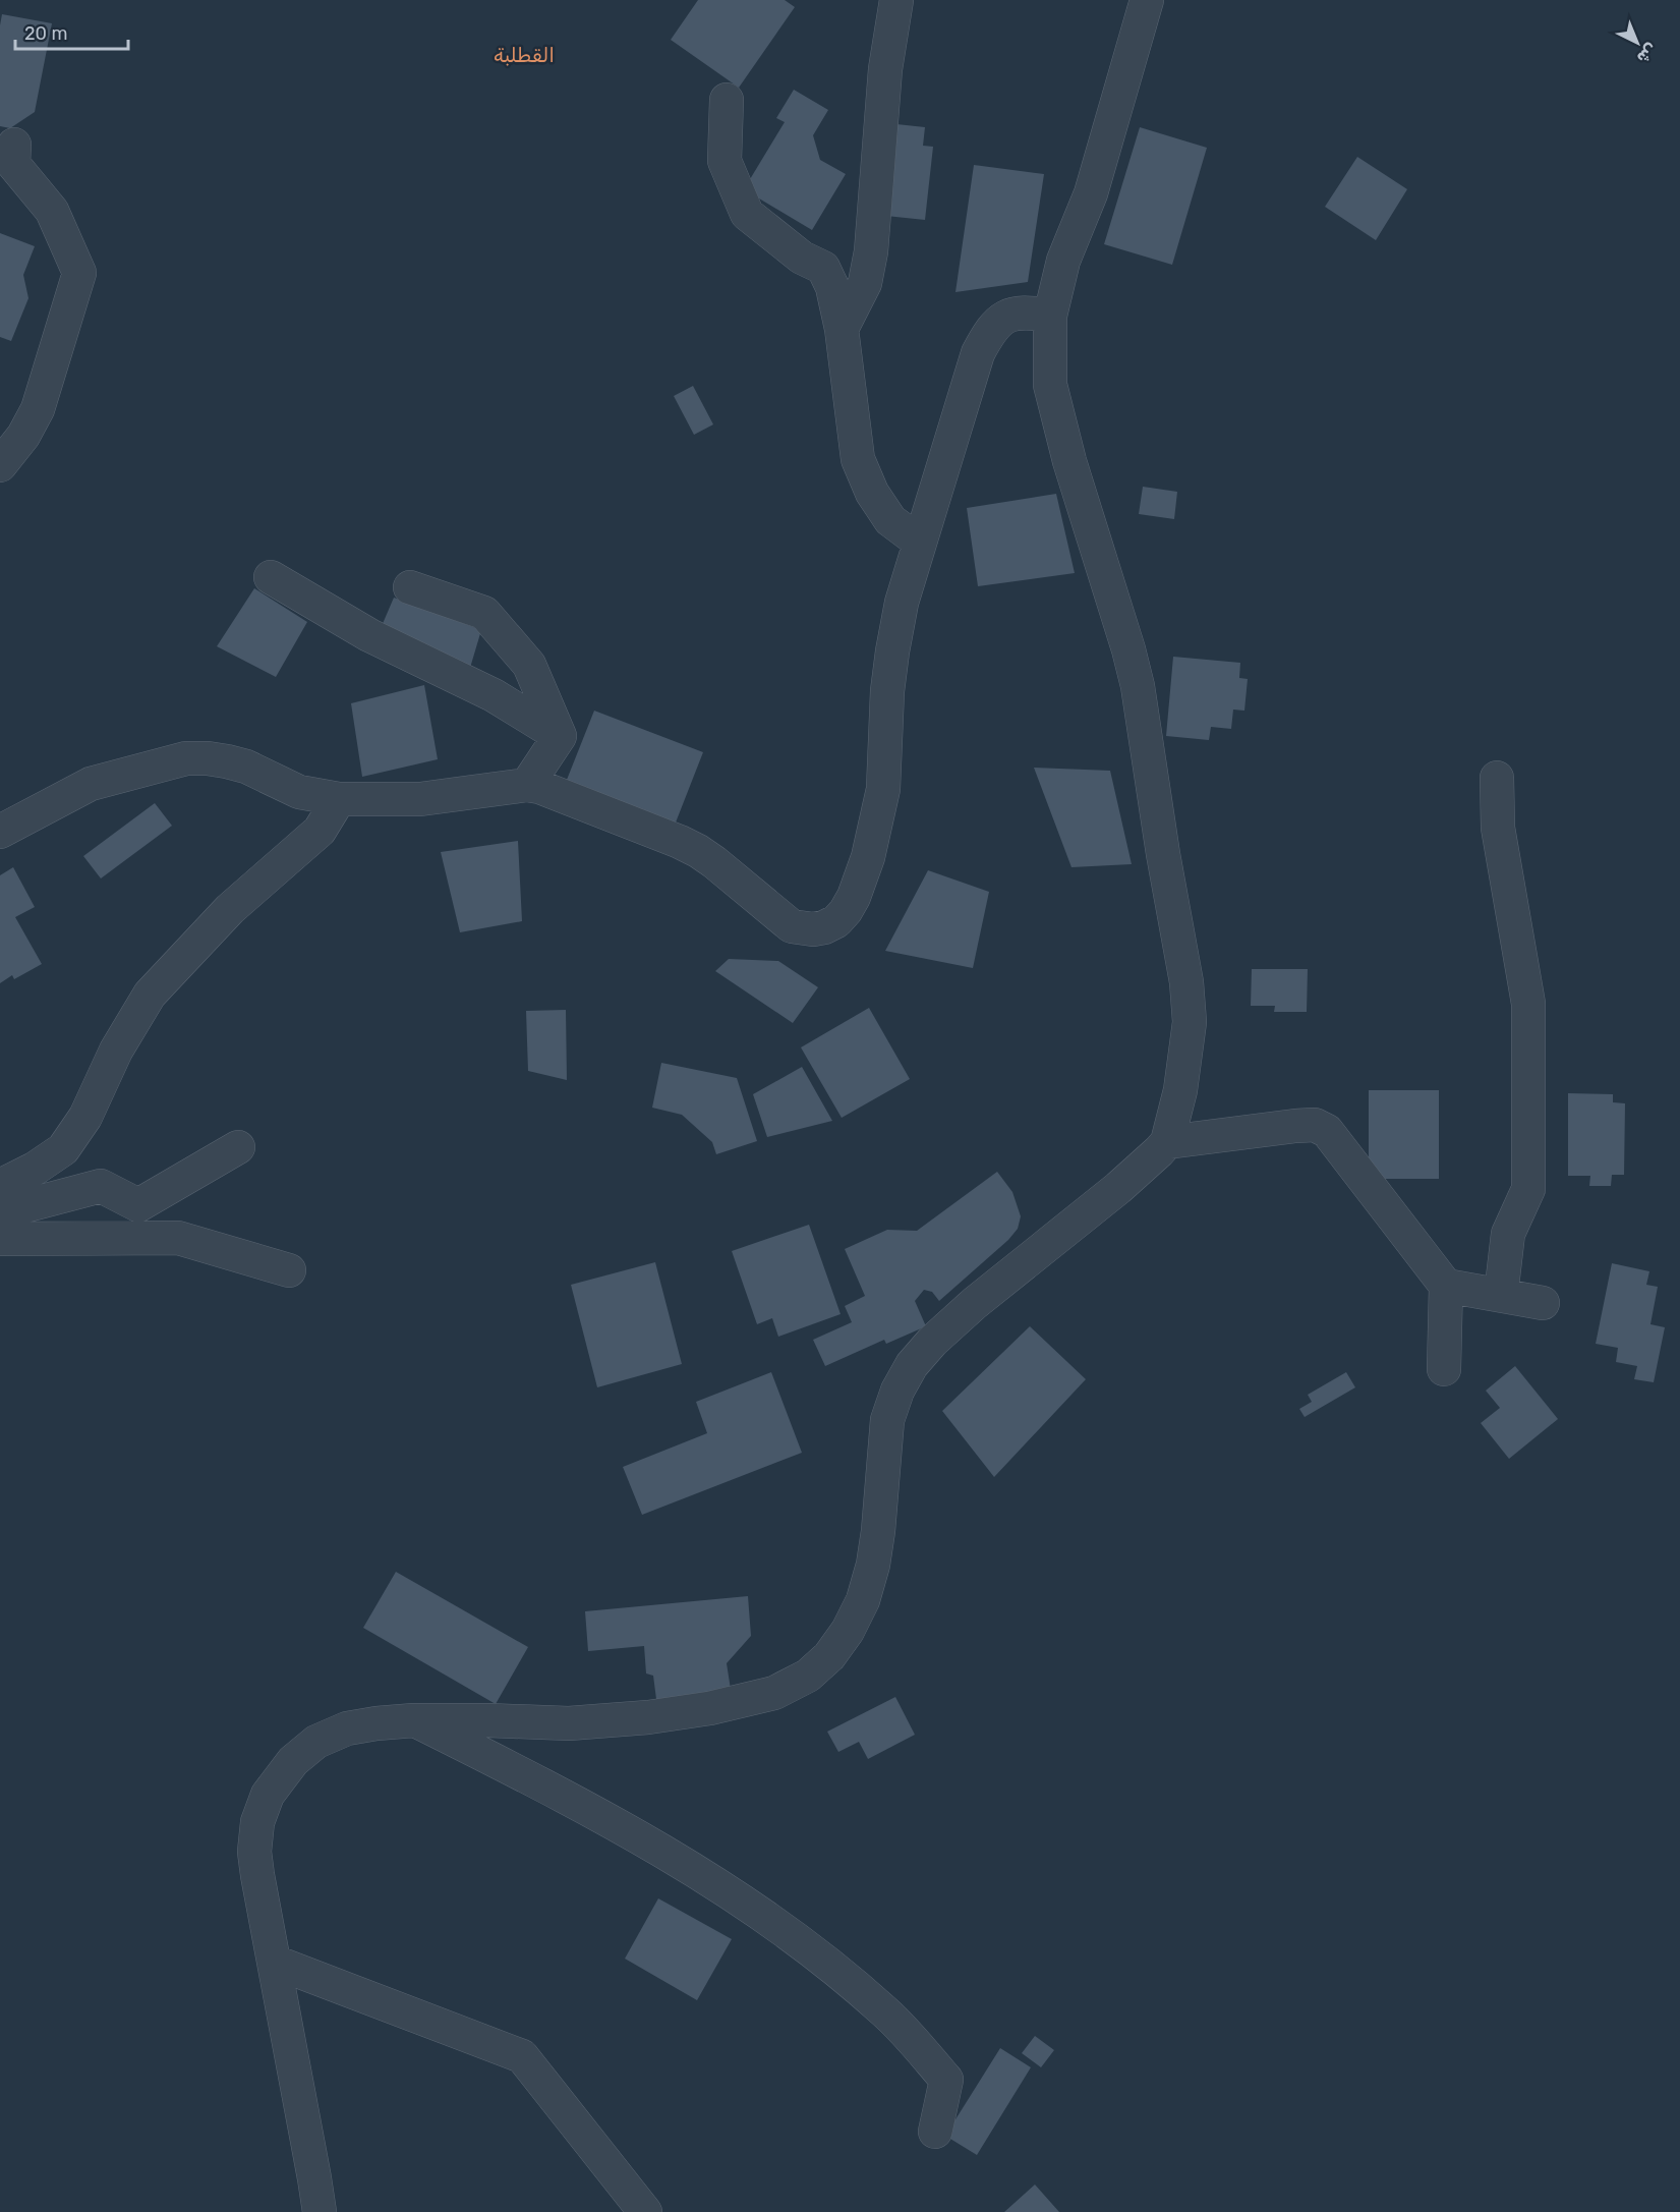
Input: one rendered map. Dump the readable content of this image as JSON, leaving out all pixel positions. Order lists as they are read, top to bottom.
{
  "districts": ["القطلبة"],
  "scale_bar": "20 m",
  "north": "bottom right"
}
